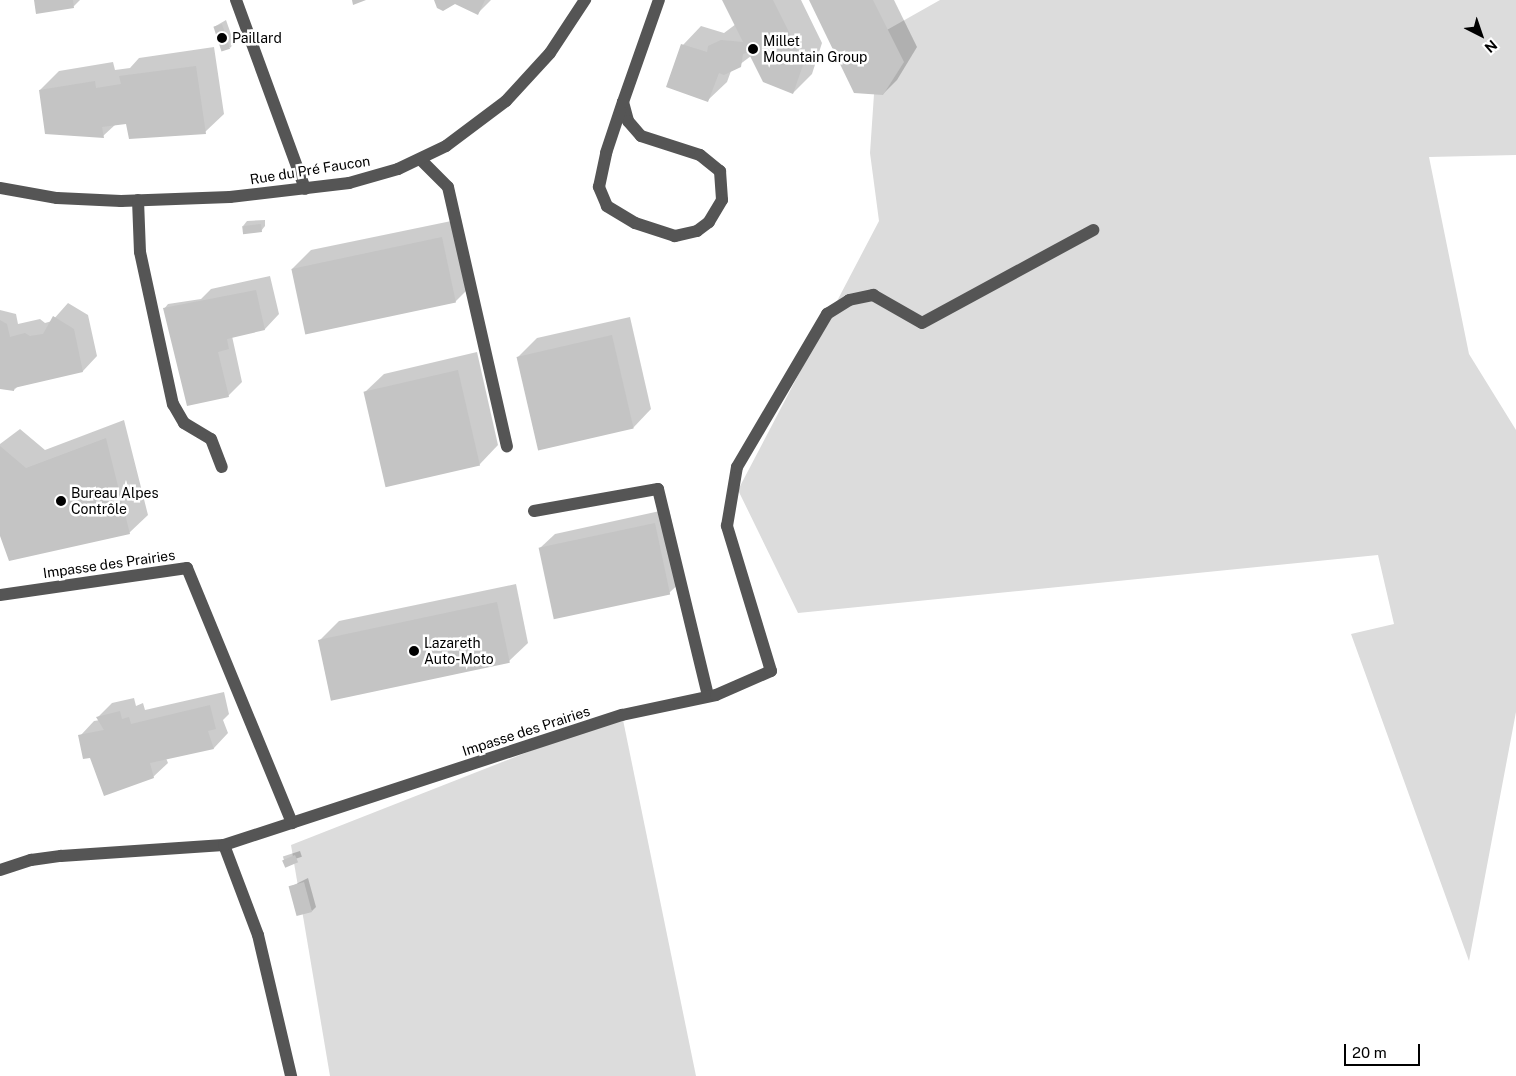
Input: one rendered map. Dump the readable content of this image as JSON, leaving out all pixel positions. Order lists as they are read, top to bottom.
{
  "streets": {
    "street": ["Rue du Pré Faucon", "Impasse des Prairies"]
  },
  "places": [
    "Paillard",
    "Millet Mountain Group",
    "Bureau Alpes Contrôle",
    "Lazareth Auto-Moto"
  ],
  "scale_bar": "20 m",
  "north": "bottom right"
}
